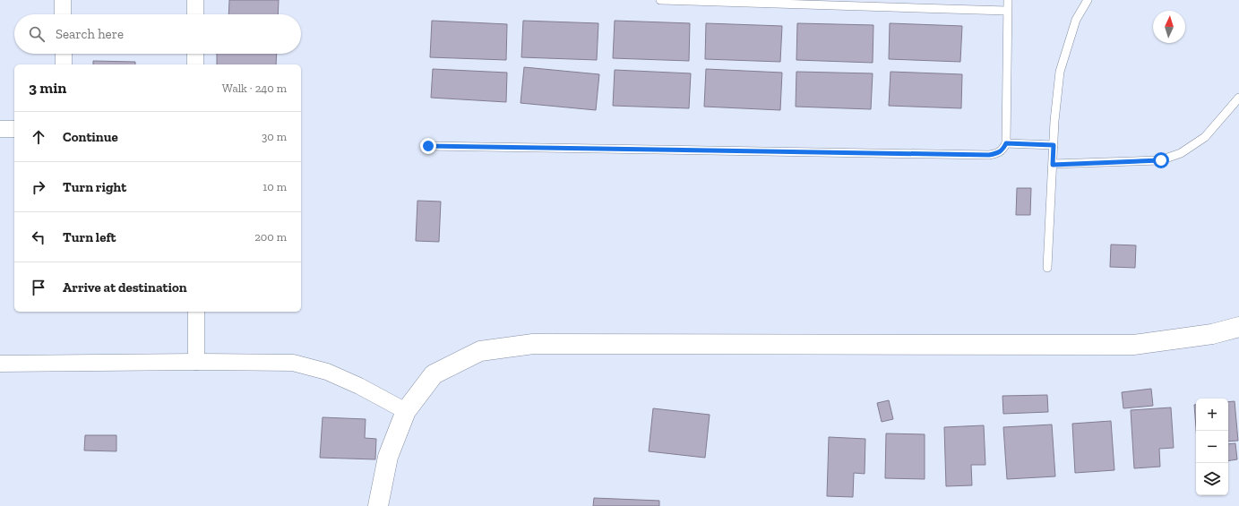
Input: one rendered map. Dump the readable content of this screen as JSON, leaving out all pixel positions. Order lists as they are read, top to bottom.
{
  "north": "top",
  "page": {
    "search": "Search here",
    "heading": ["3 min", "Walk · 240 m"],
    "list": [
      ["Continue", "30 m"],
      ["Turn right", "10 m"],
      ["Turn left", "200 m"],
      "Arrive at destination"
    ],
    "map_buttons": ["+", "−"]
  }
}
